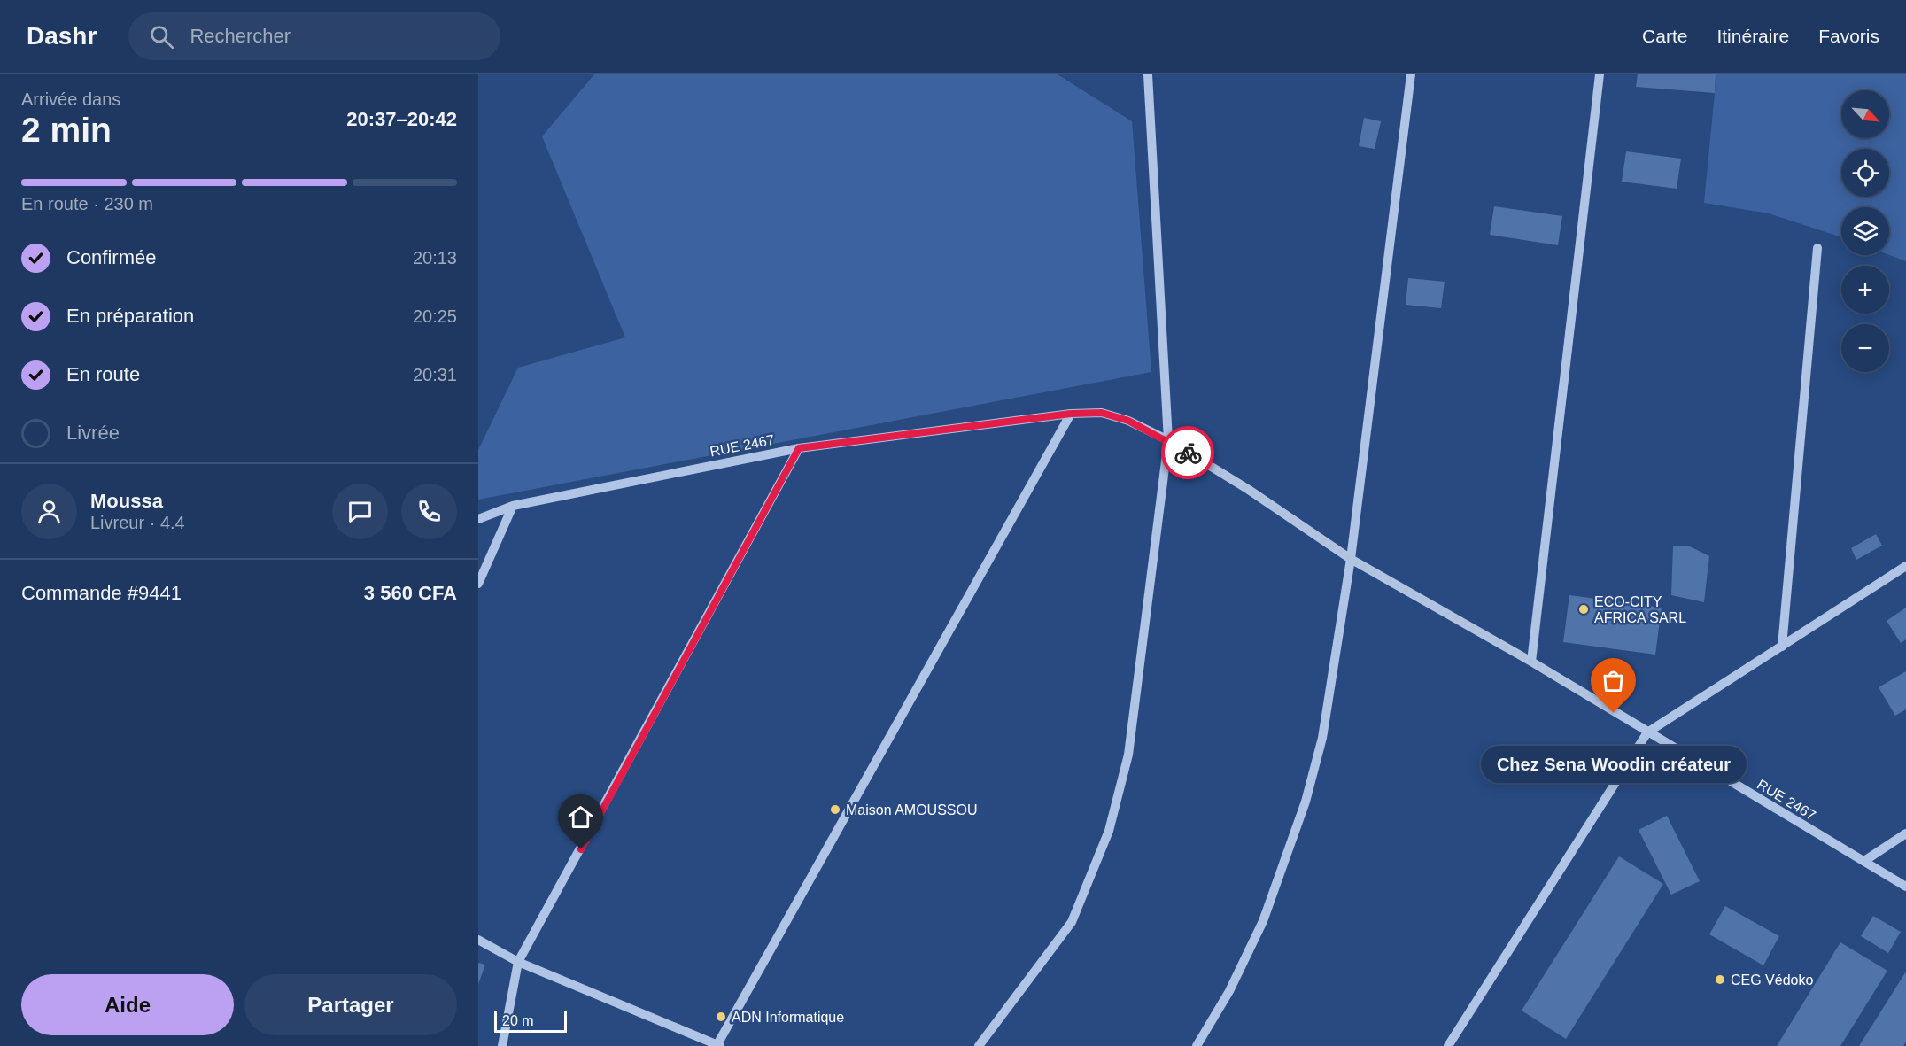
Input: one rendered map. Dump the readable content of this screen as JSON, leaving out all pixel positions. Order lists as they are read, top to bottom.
{
  "streets": {
    "street": ["RUE 2467"]
  },
  "places": [
    "ECO-CITY AFRICA SARL",
    "Chez Sena Woodin créateur",
    "Maison AMOUSSOU",
    "CEG Védoko",
    "ADN Informatique"
  ],
  "scale_bar": "20 m",
  "north": "bottom right",
  "page": {
    "header": "Dashr",
    "search": "Rechercher",
    "nav": ["Carte", "Itinéraire", "Favoris"],
    "heading": ["2 min", "Arrivée dans", "20:37–20:42"],
    "panel": [
      "Moussa",
      "Livreur · 4.4",
      "Commande #9441",
      "3 560 CFA"
    ],
    "map_buttons": ["+", "−"],
    "bar": "En route · 230 m",
    "list": [
      ["Confirmée", "20:13"],
      ["En préparation", "20:25"],
      ["En route", "20:31"],
      "Livrée"
    ],
    "bubble": "Chez Sena Woodin créateur",
    "buttons": ["Aide", "Partager"],
    "scale": "20 m"
  }
}
